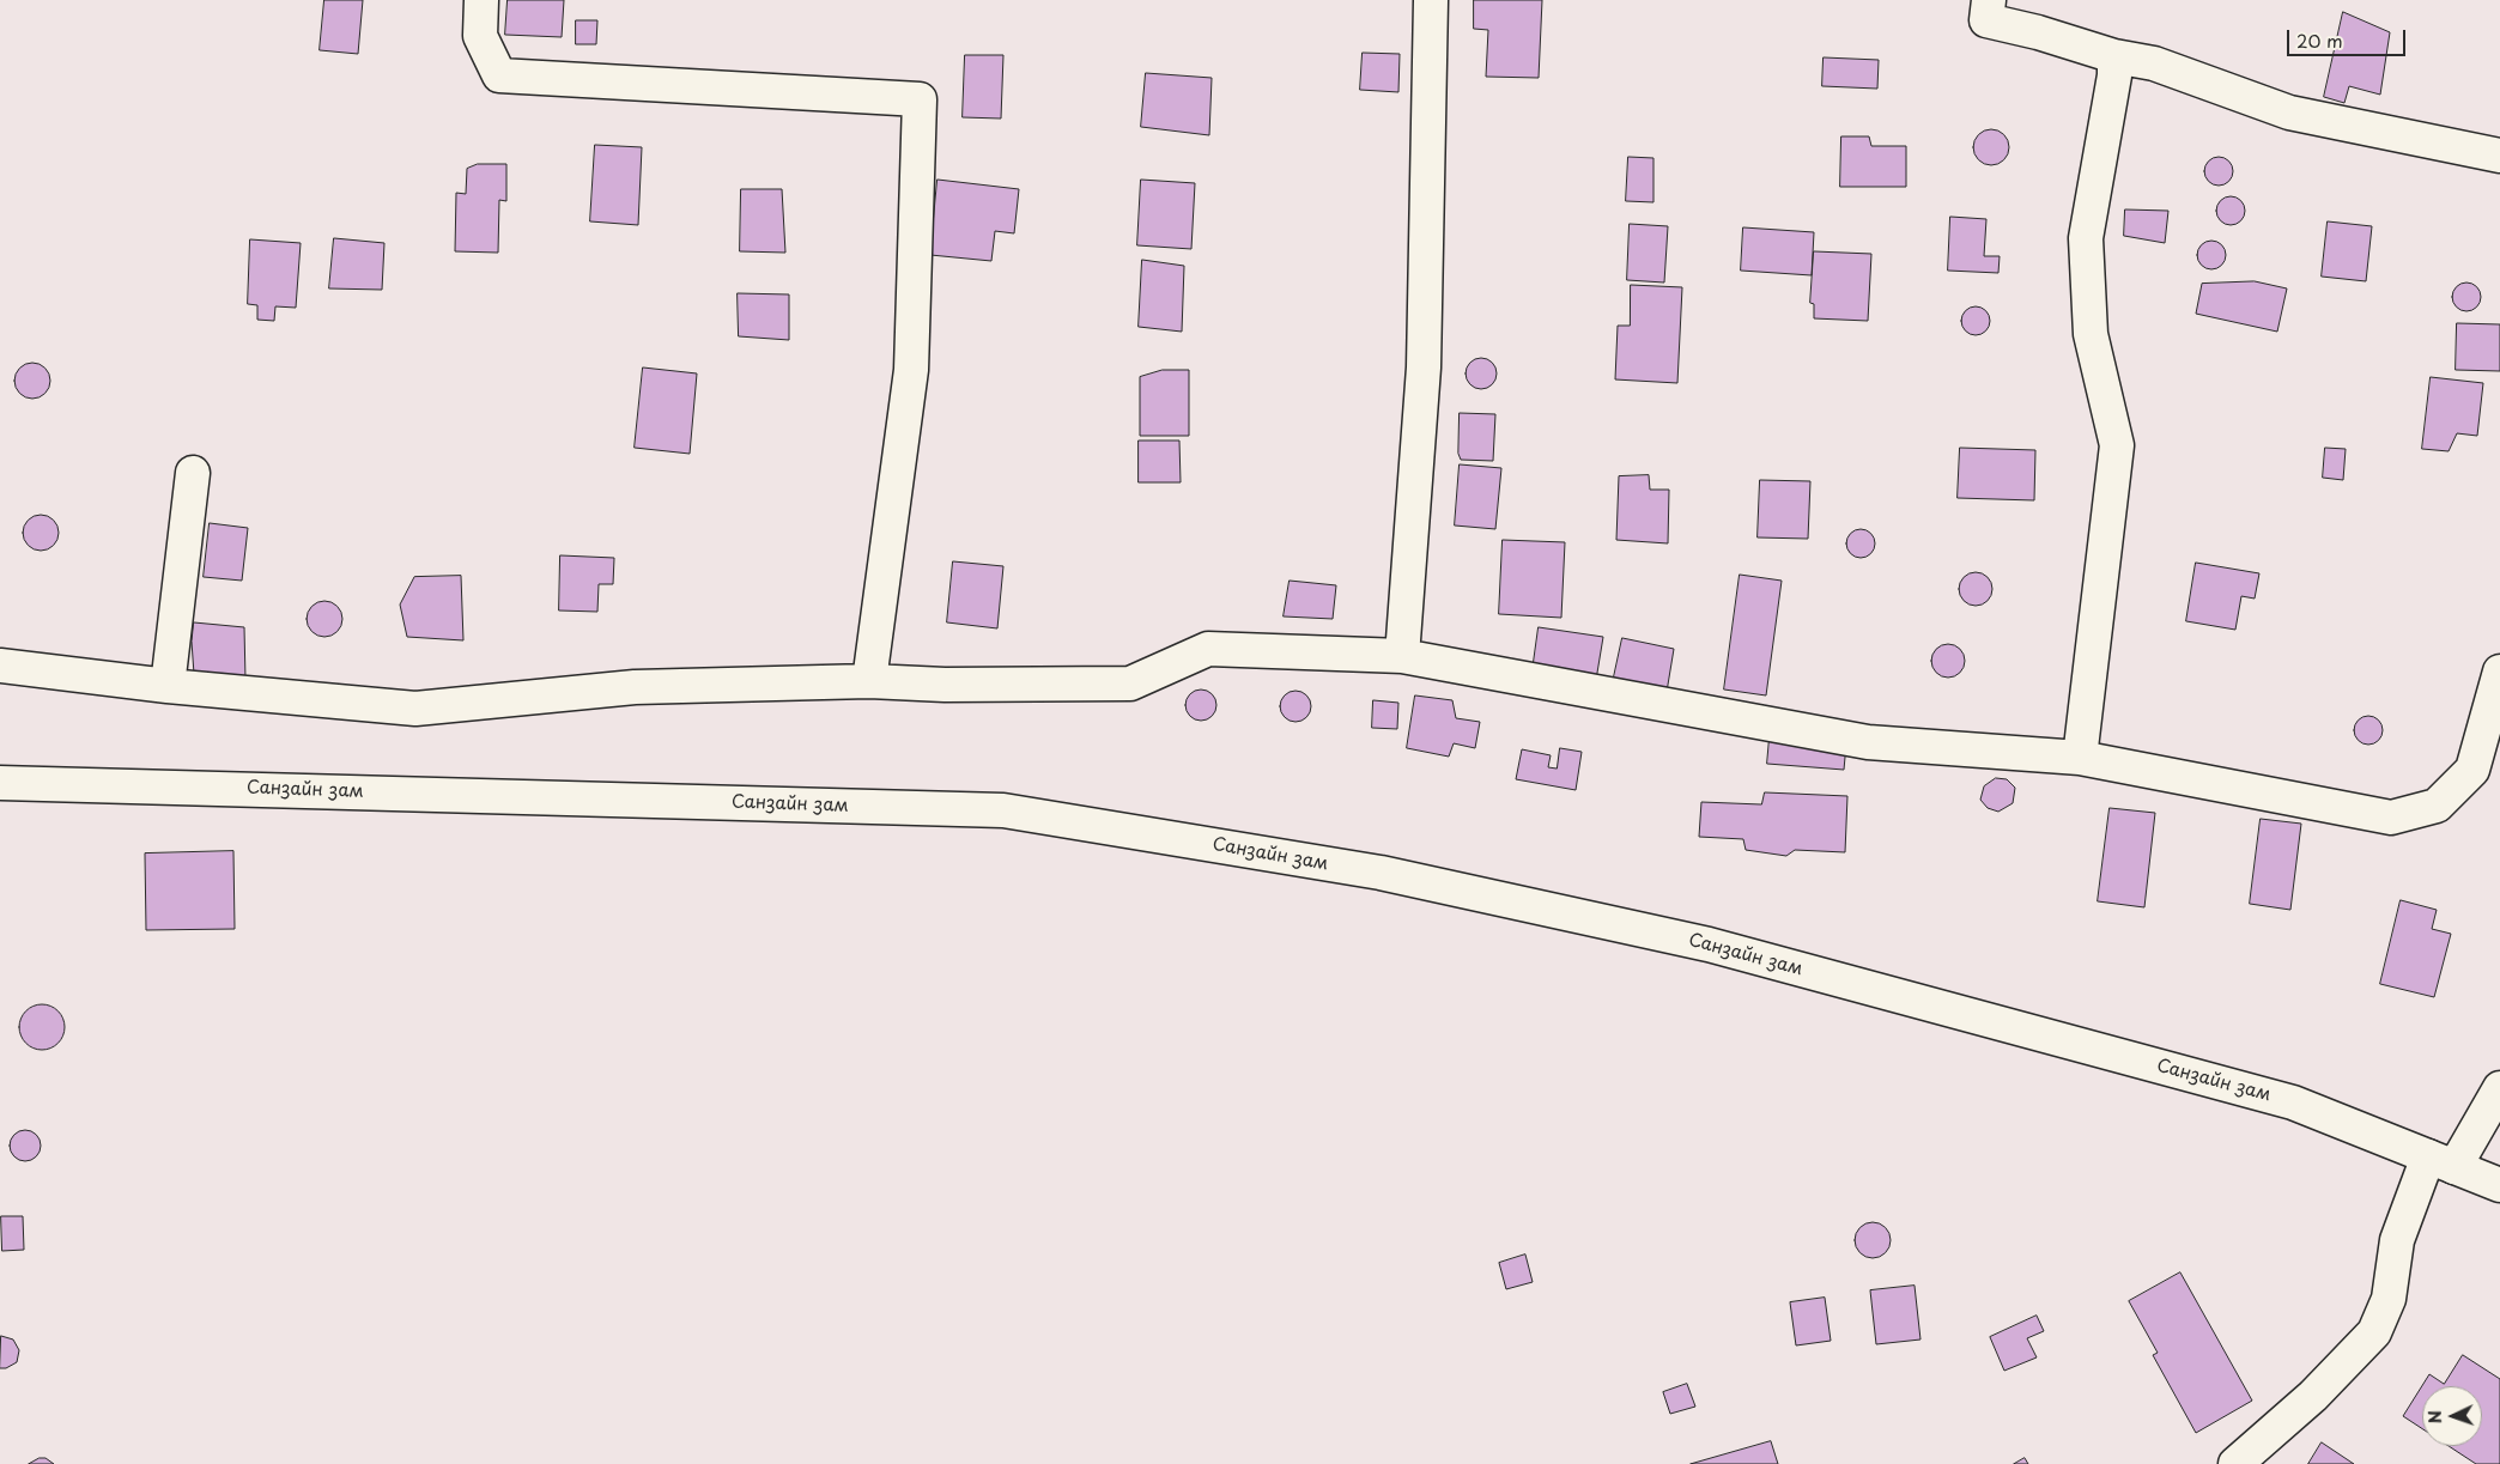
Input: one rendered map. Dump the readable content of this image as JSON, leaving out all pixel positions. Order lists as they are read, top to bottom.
{
  "streets": {
    "street": ["Санзайн зам"]
  },
  "scale_bar": "20 m",
  "north": "left"
}
